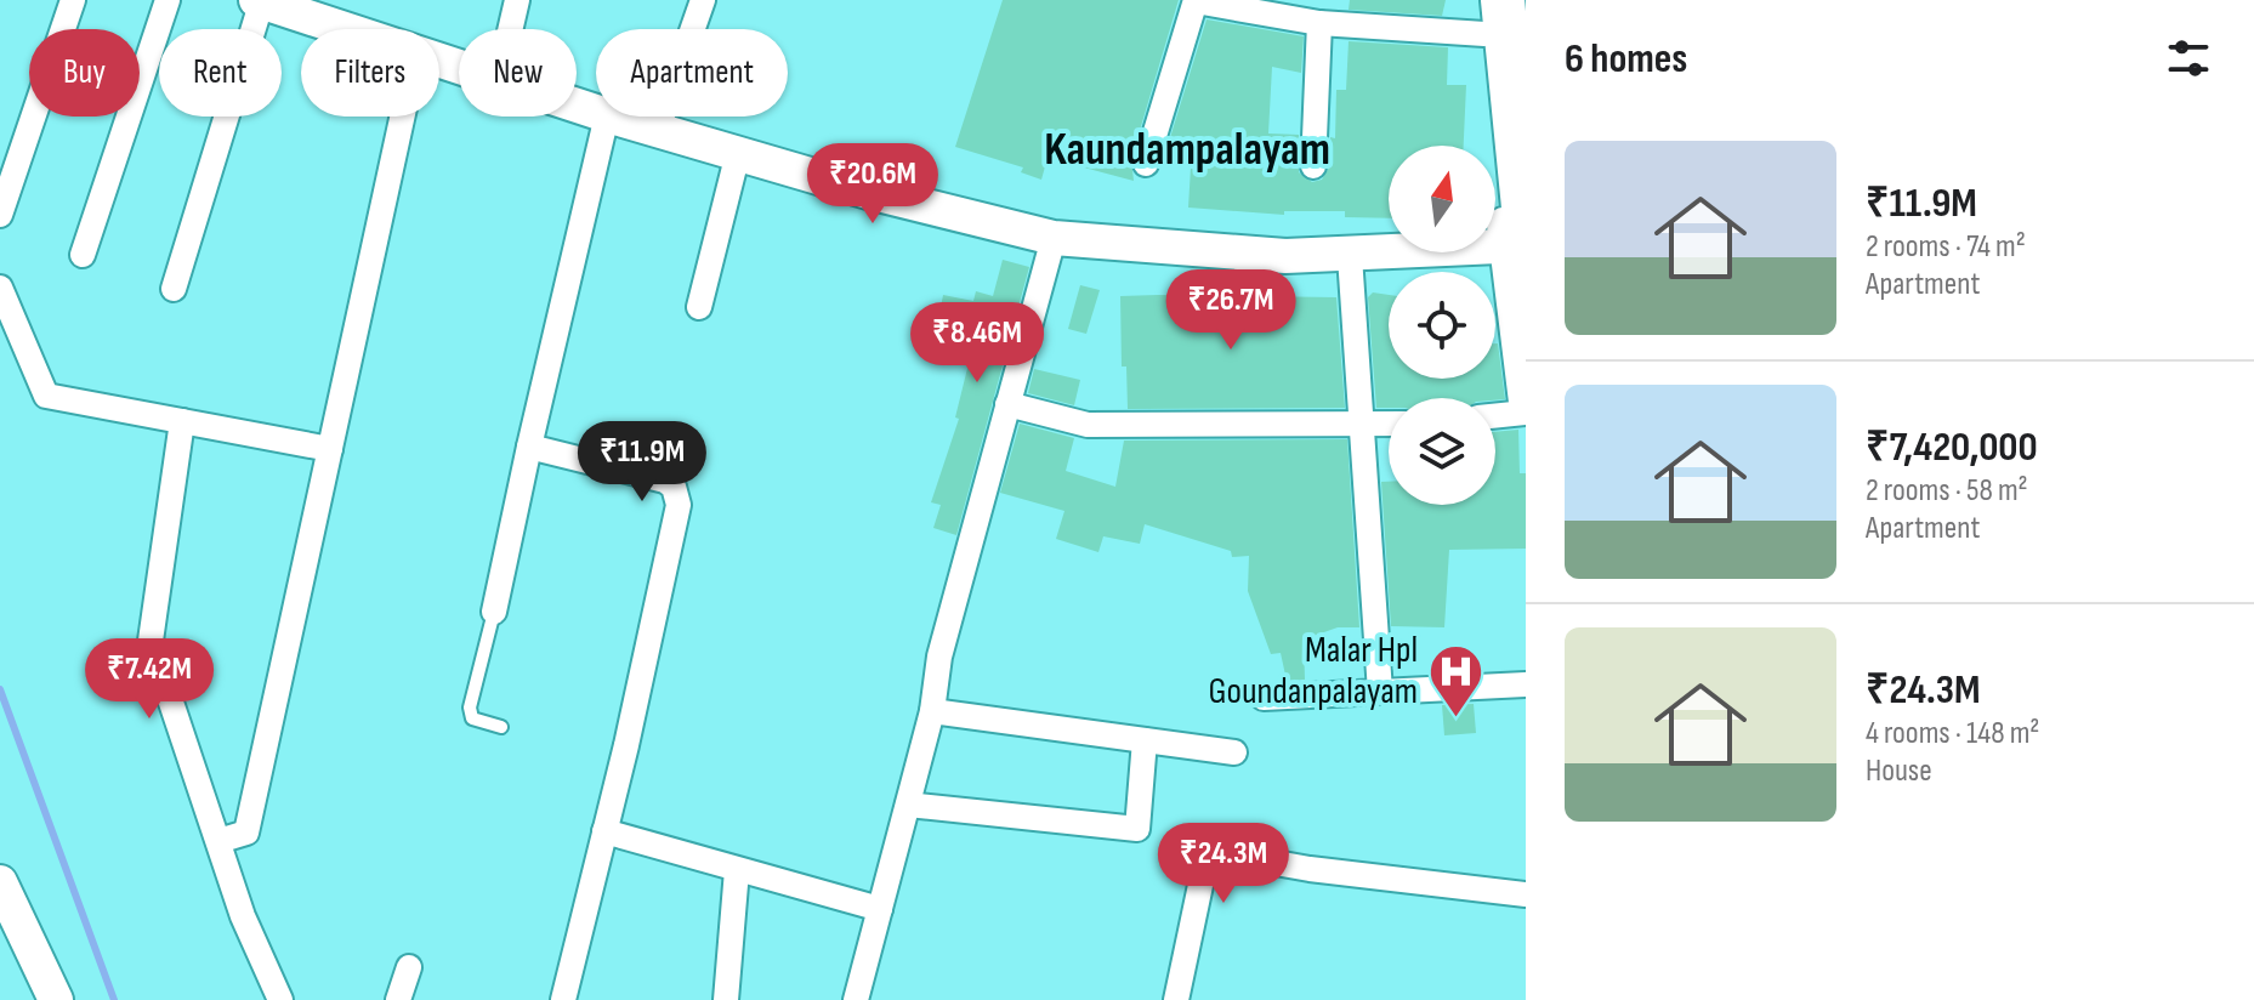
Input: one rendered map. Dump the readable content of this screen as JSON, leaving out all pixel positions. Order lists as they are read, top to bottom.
{
  "districts": ["Kaundampalayam"],
  "places": {
    "hospital": ["Malar Hpl Goundanpalayam"]
  },
  "north": "top",
  "page": {
    "heading": "6 homes",
    "chip": [
      "Buy",
      "Rent",
      "Filters",
      "New",
      "Apartment"
    ],
    "list": [
      {
        "name": "₹11.9M",
        "note": "2 rooms · 74 m² · Apartment"
      },
      {
        "name": "₹7,420,000",
        "note": "2 rooms · 58 m² · Apartment"
      },
      {
        "name": "₹24.3M",
        "note": "4 rooms · 148 m² · House"
      }
    ],
    "price": [
      "₹20.6M",
      "₹26.7M",
      "₹8.46M",
      "₹11.9M",
      "₹7.42M",
      "₹24.3M"
    ]
  }
}
